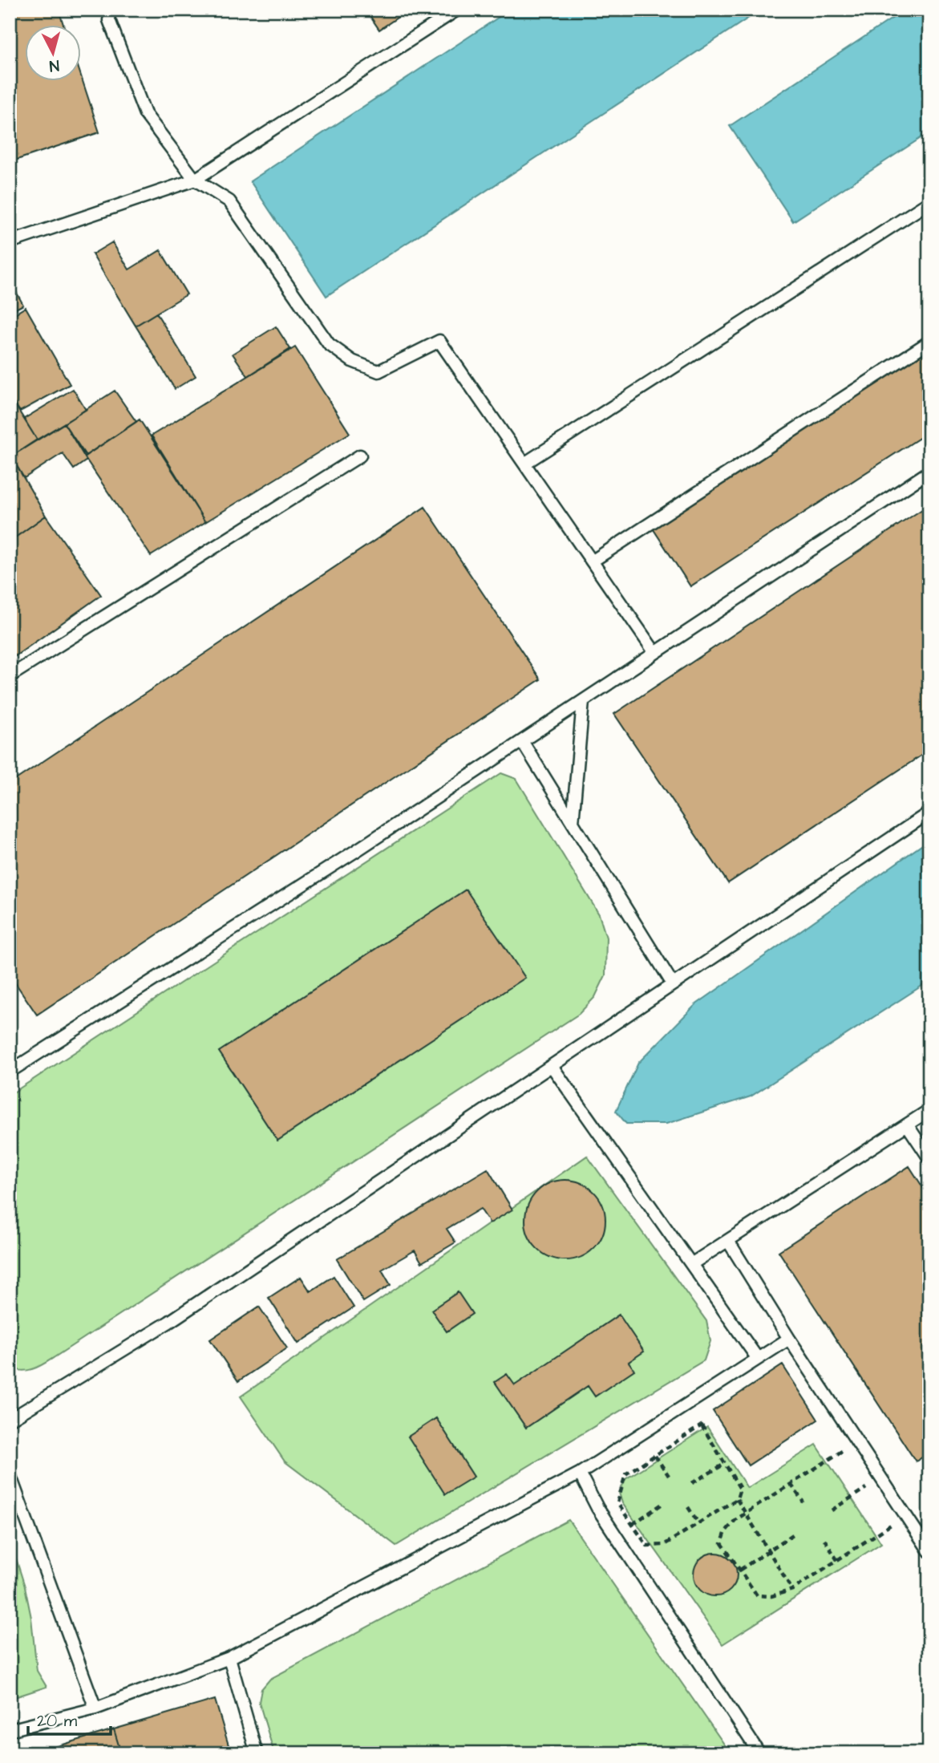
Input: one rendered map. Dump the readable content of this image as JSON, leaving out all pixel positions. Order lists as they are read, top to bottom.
{
  "scale_bar": "20 m",
  "north": "bottom"
}
